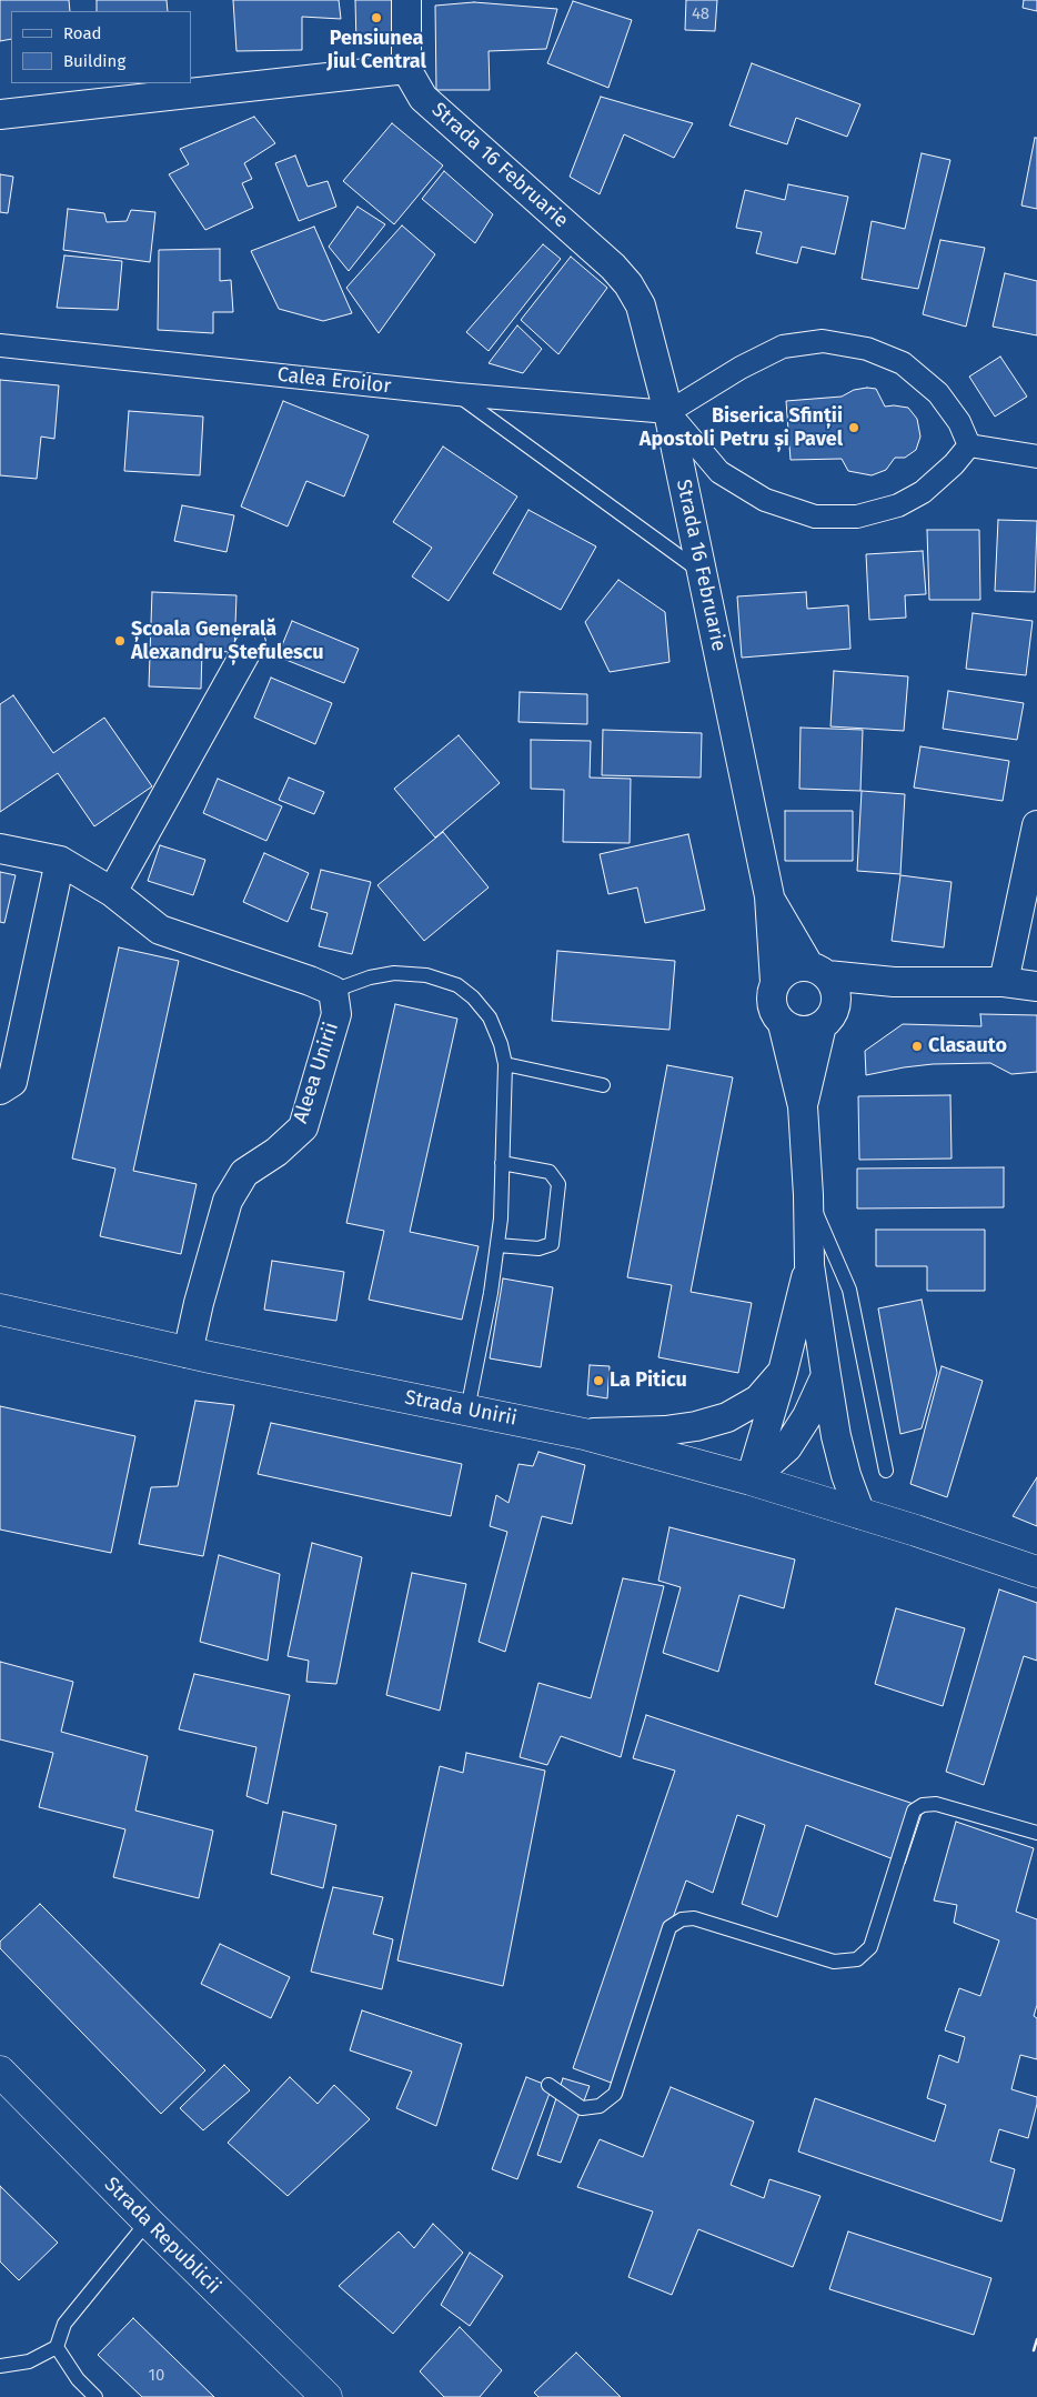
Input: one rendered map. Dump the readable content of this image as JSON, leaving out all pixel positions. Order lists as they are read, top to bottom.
{
  "streets": {
    "main road": ["Strada Unirii", "Strada Republicii"],
    "street": ["Strada 16 Februarie", "Calea Eroilor", "Aleea Unirii"]
  },
  "crossings": [
    ["Strada 16 Februarie", "Calea Eroilor"],
    ["Aleea Unirii", "Strada Unirii"]
  ],
  "places": [
    "Pensiunea Jiul Central",
    "Biserica Sfinții Apostoli Petru și Pavel",
    "Școala Generală Alexandru Ștefulescu",
    "Clasauto",
    "La Piticu"
  ],
  "house_numbers": ["48", "10"],
  "legend": ["Road", "Building"]
}
